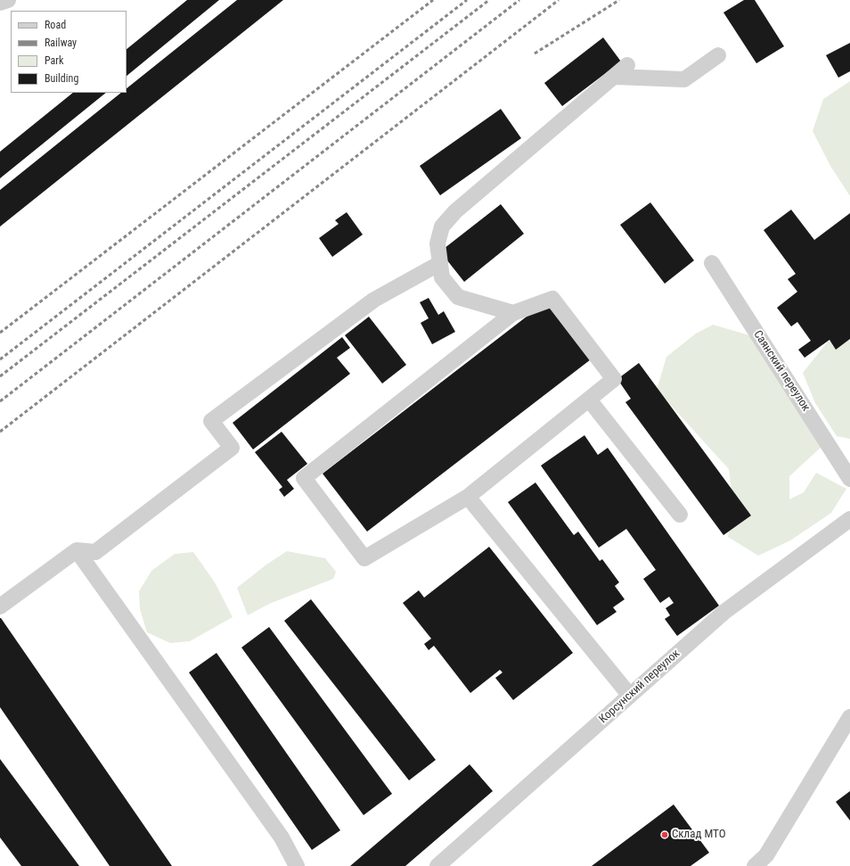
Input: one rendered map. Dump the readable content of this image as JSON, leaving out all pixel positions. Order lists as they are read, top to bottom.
{
  "streets": {
    "street": ["Саянский переулок", "Корсунский переулок"]
  },
  "places": ["Склад МТО"],
  "legend": [
    "Road",
    "Railway",
    "Park",
    "Building"
  ]
}
